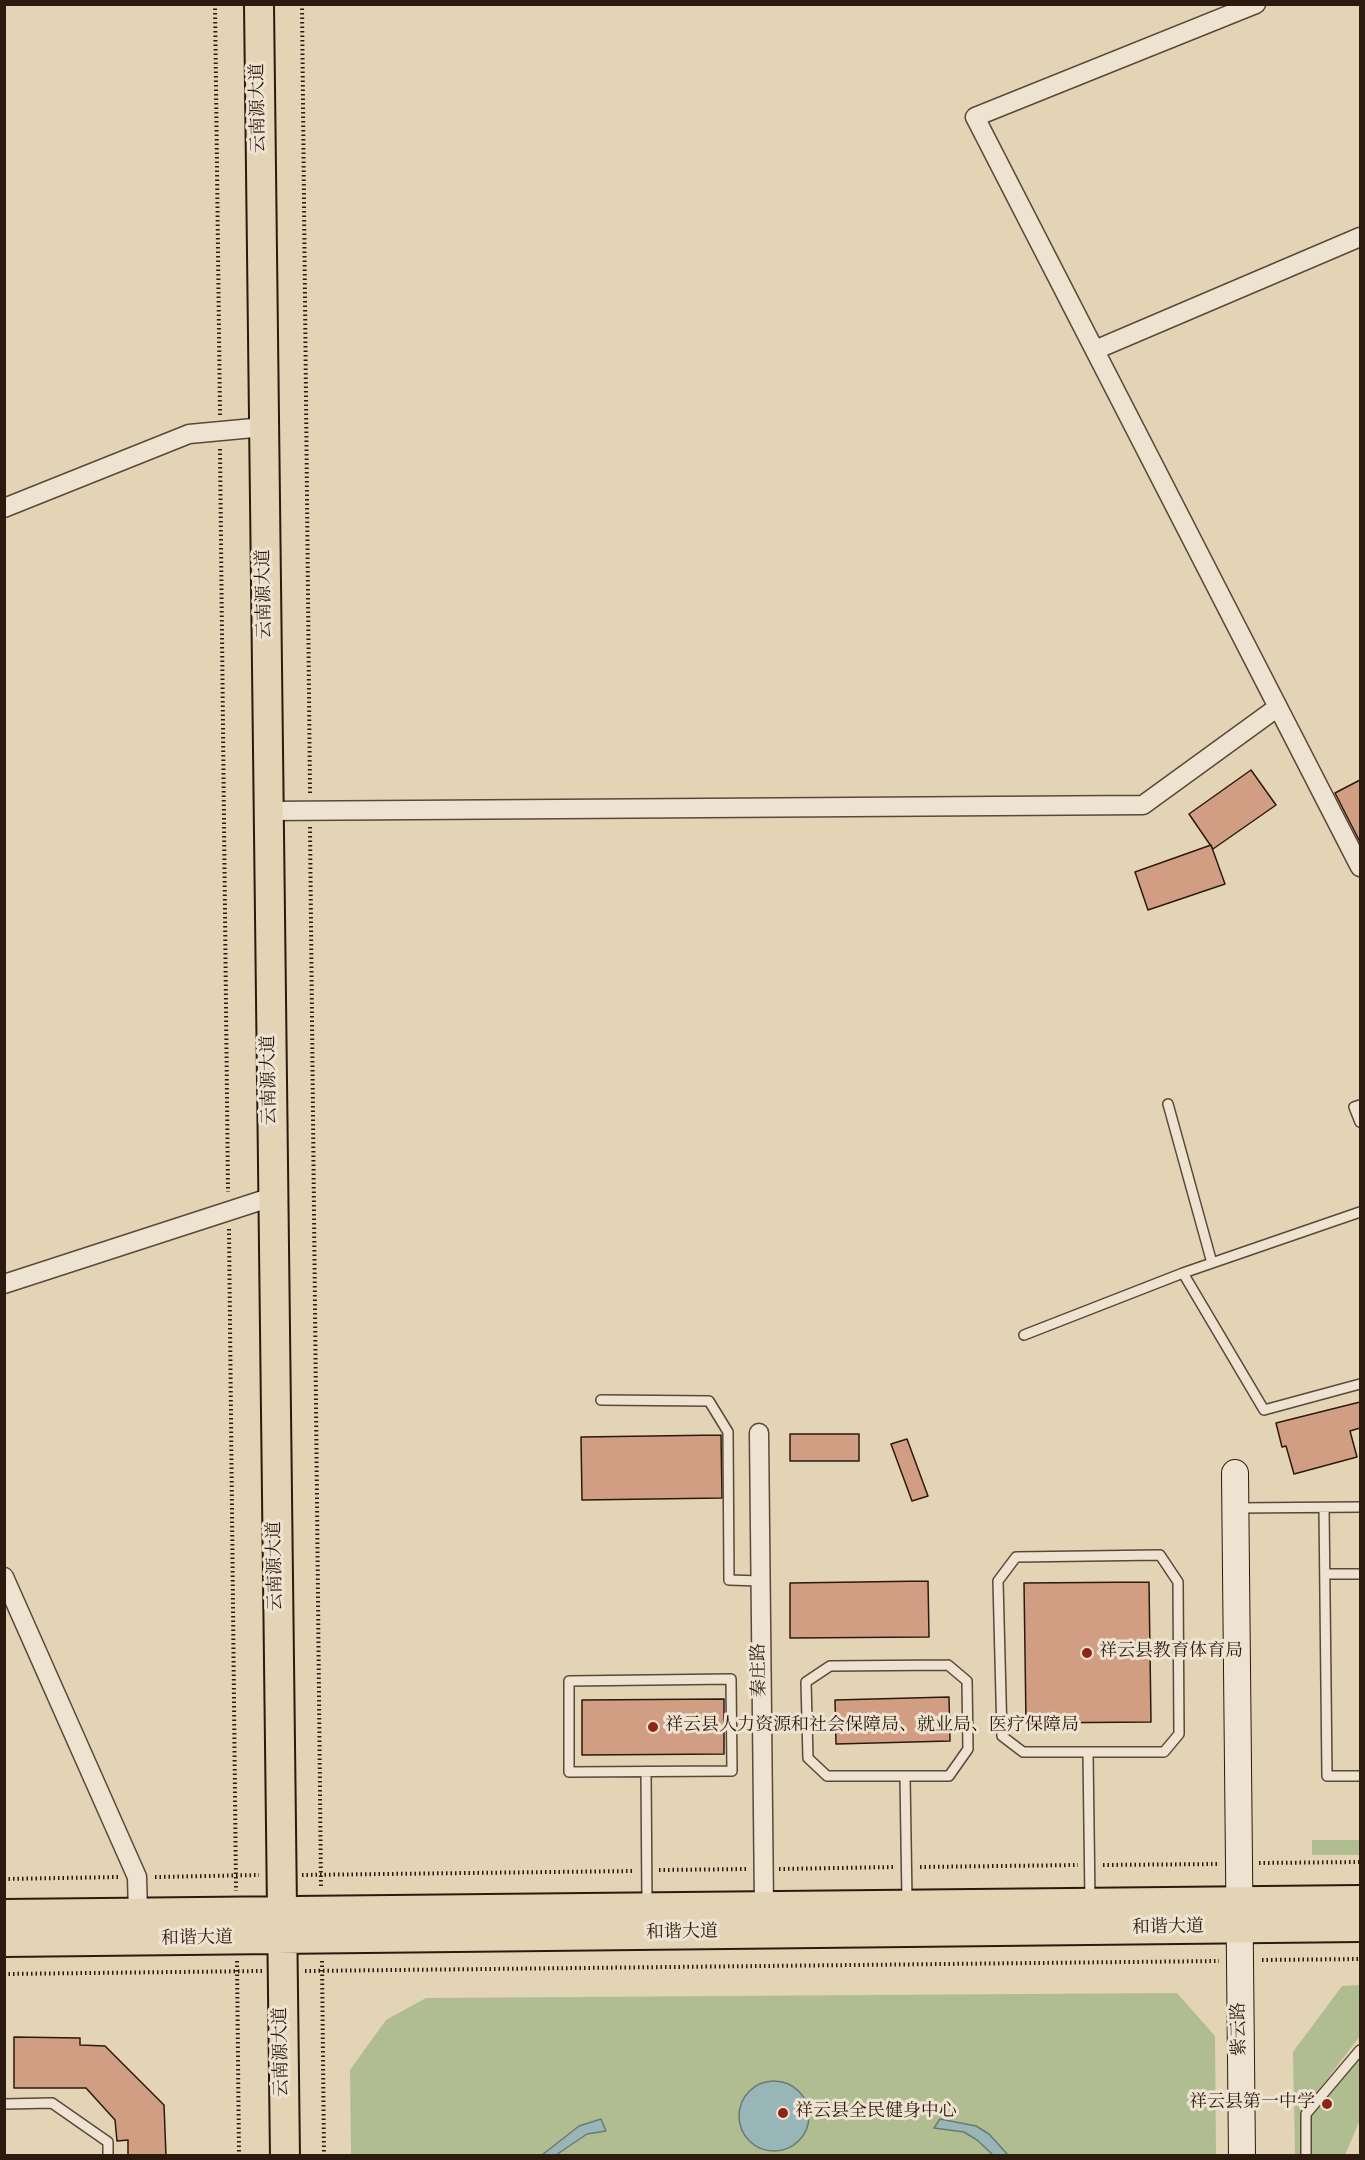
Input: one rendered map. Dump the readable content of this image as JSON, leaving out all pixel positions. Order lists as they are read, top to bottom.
{
  "streets": {
    "main road": ["云南源大道", "和谐大道"],
    "street": ["秦庄路", "紫云路"]
  },
  "crossings": [
    ["云南源大道", "和谐大道"],
    ["秦庄路", "和谐大道"],
    ["和谐大道", "紫云路"]
  ],
  "places": [
    "祥云县教育体育局",
    "祥云县人力资源和社会保障局、就业局、医疗保障局",
    "祥云县第一中学",
    "祥云县全民健身中心"
  ]
}
